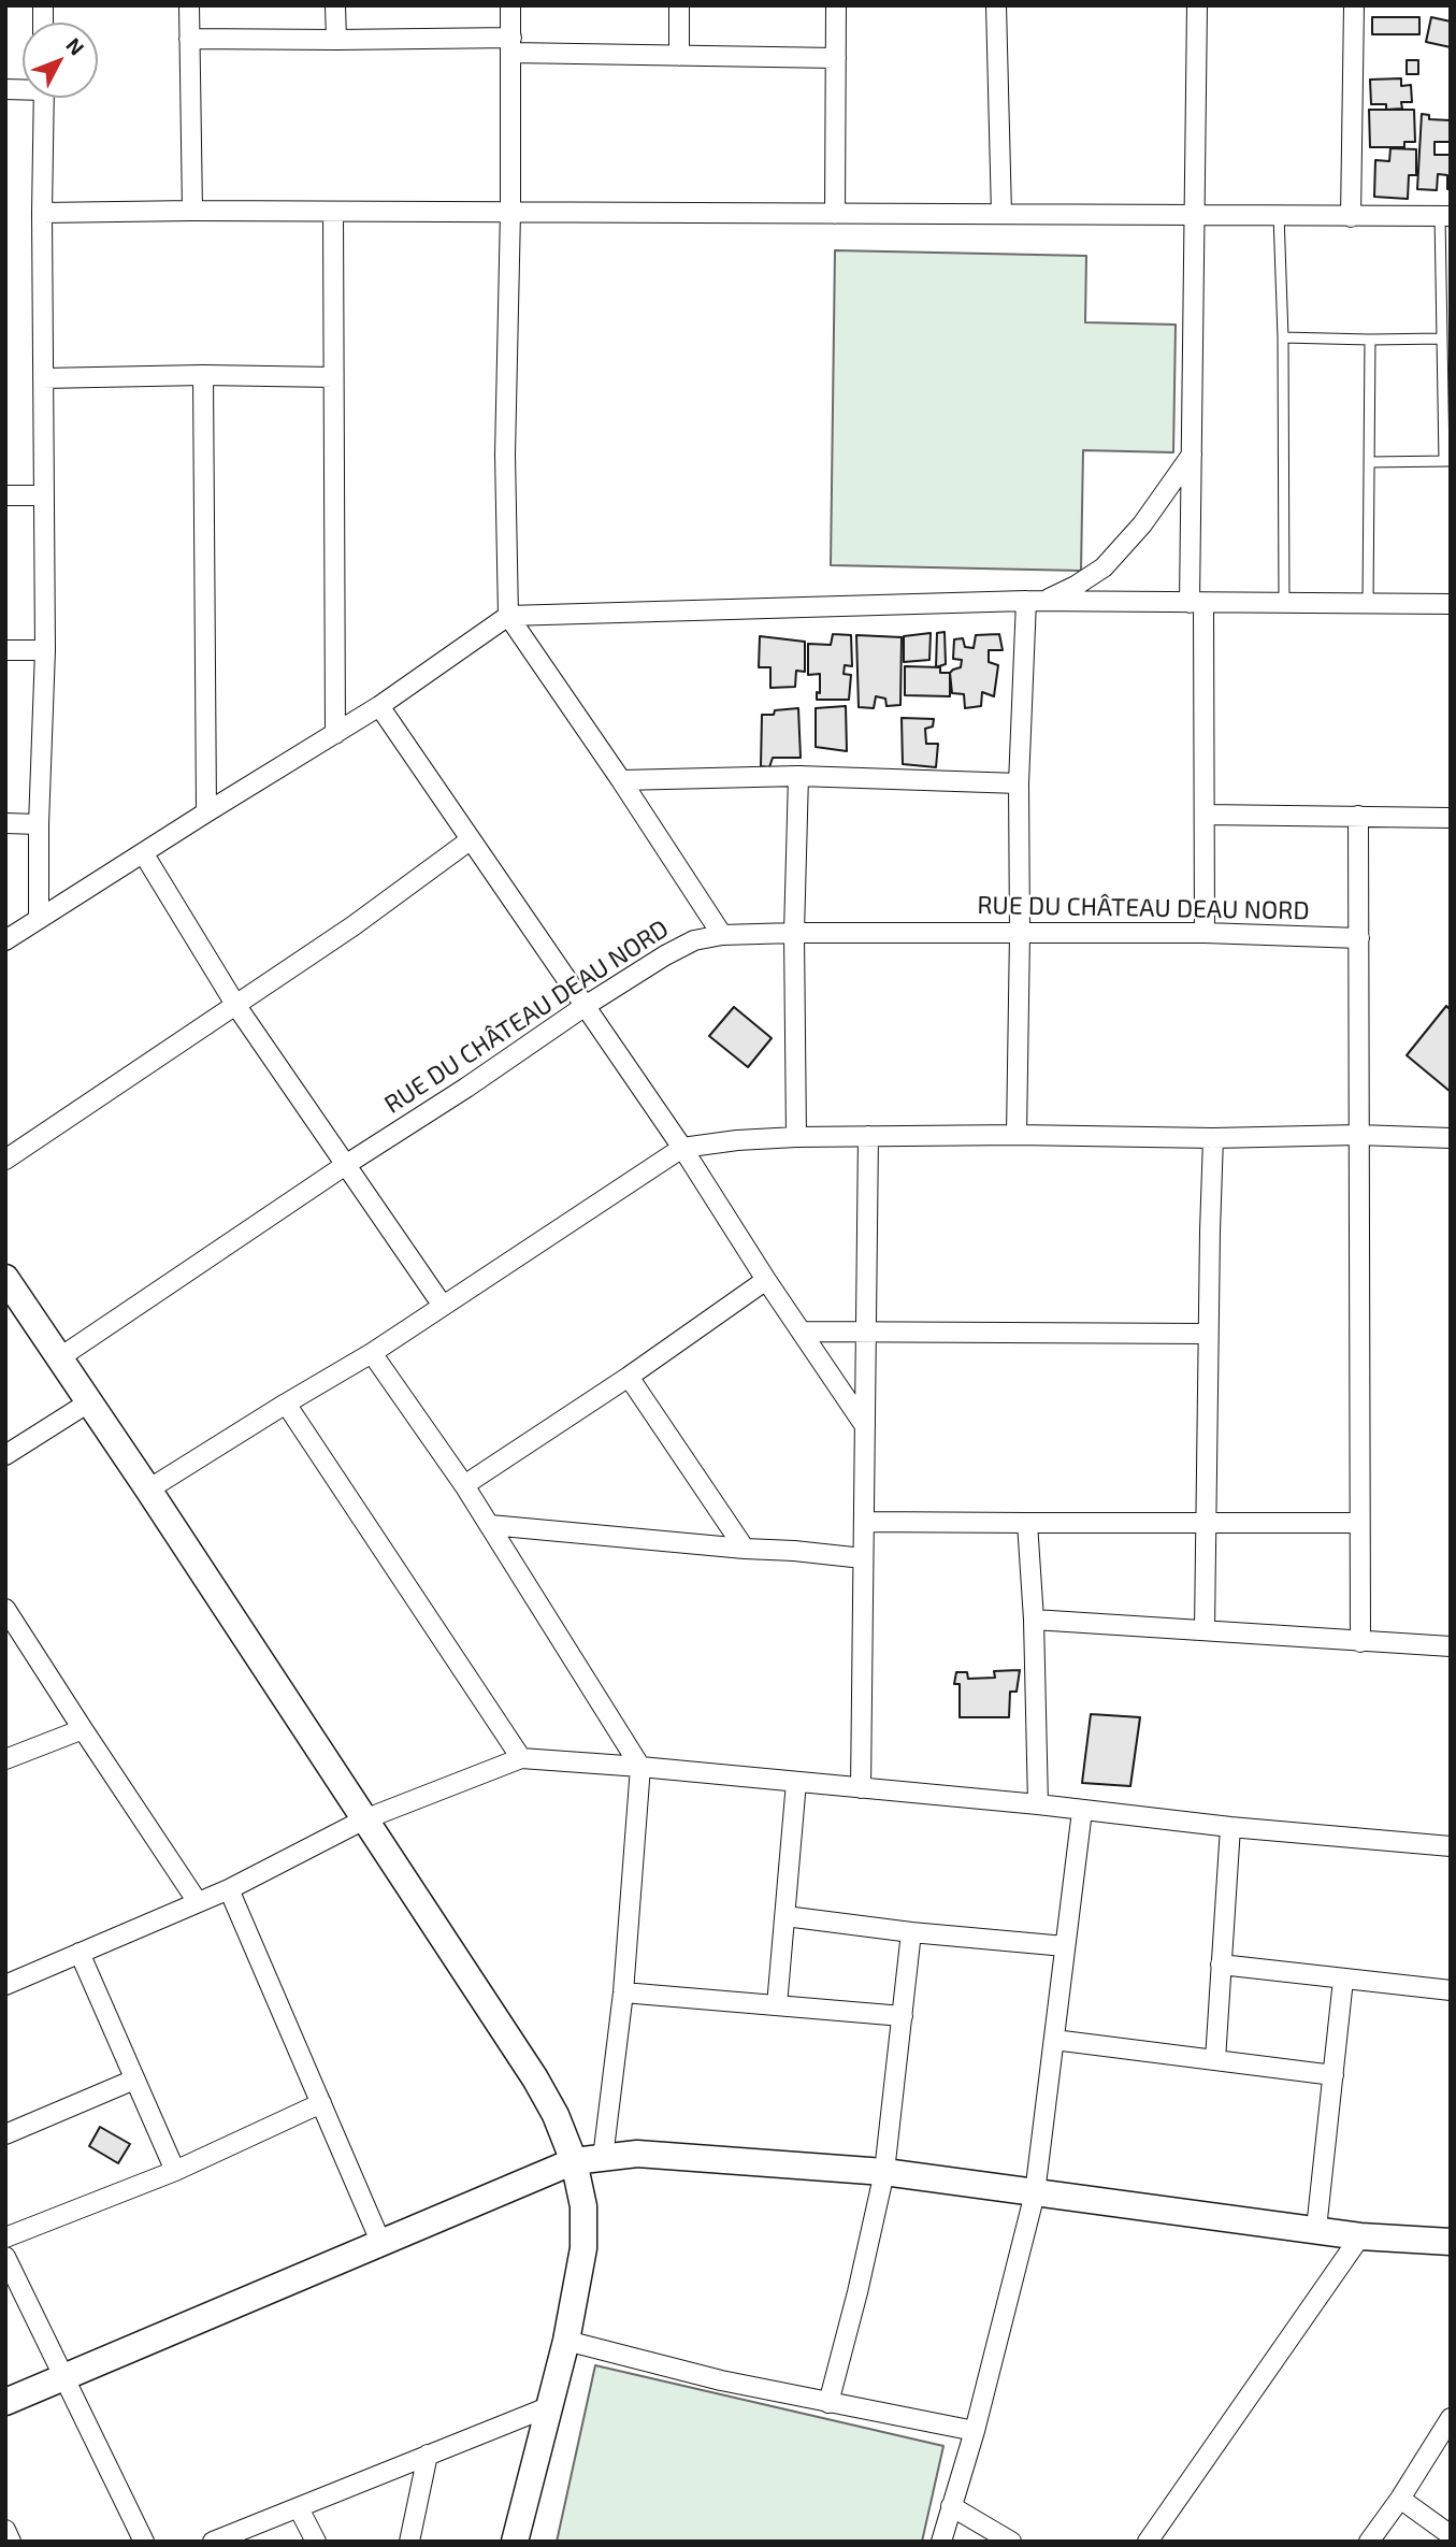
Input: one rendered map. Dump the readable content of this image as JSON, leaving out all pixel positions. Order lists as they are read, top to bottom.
{
  "streets": {
    "street": ["RUE DU CHÂTEAU DEAU NORD"]
  },
  "north": "top right"
}
